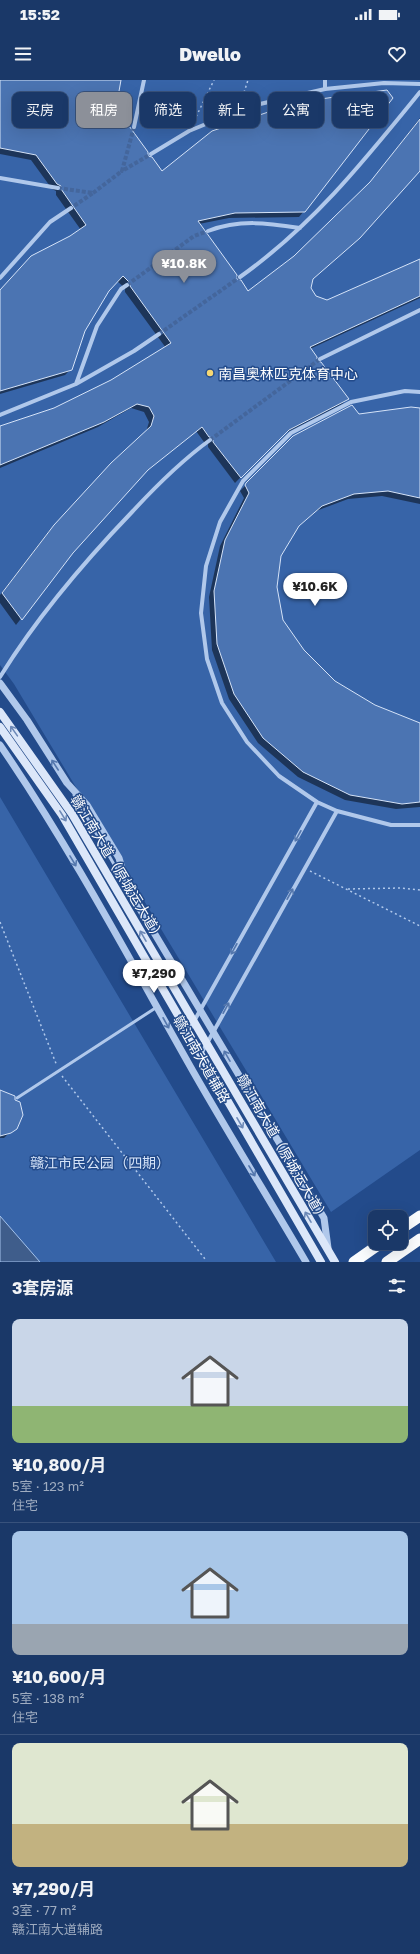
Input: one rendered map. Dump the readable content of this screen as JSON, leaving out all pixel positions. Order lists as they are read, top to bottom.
{
  "streets": {
    "main road": ["赣江南大道（原城运大道）"],
    "street": ["赣江南大道辅路"]
  },
  "parks": ["赣江市民公园（四期）"],
  "places": ["南昌奥林匹克体育中心"],
  "page": {
    "status": "15:52",
    "header": "Dwello",
    "chip": [
      "买房",
      "租房",
      "筛选",
      "新上",
      "公寓",
      "住宅"
    ],
    "price": ["¥10.8K", "¥10.6K", "¥7,290"],
    "heading": "3套房源",
    "list": [
      {
        "name": "¥10,800/月",
        "note": "5室 · 123 m² · 住宅"
      },
      {
        "name": "¥10,600/月",
        "note": "5室 · 138 m² · 住宅"
      },
      {
        "name": "¥7,290/月",
        "note": "3室 · 77 m² · 赣江南大道辅路"
      }
    ]
  }
}
